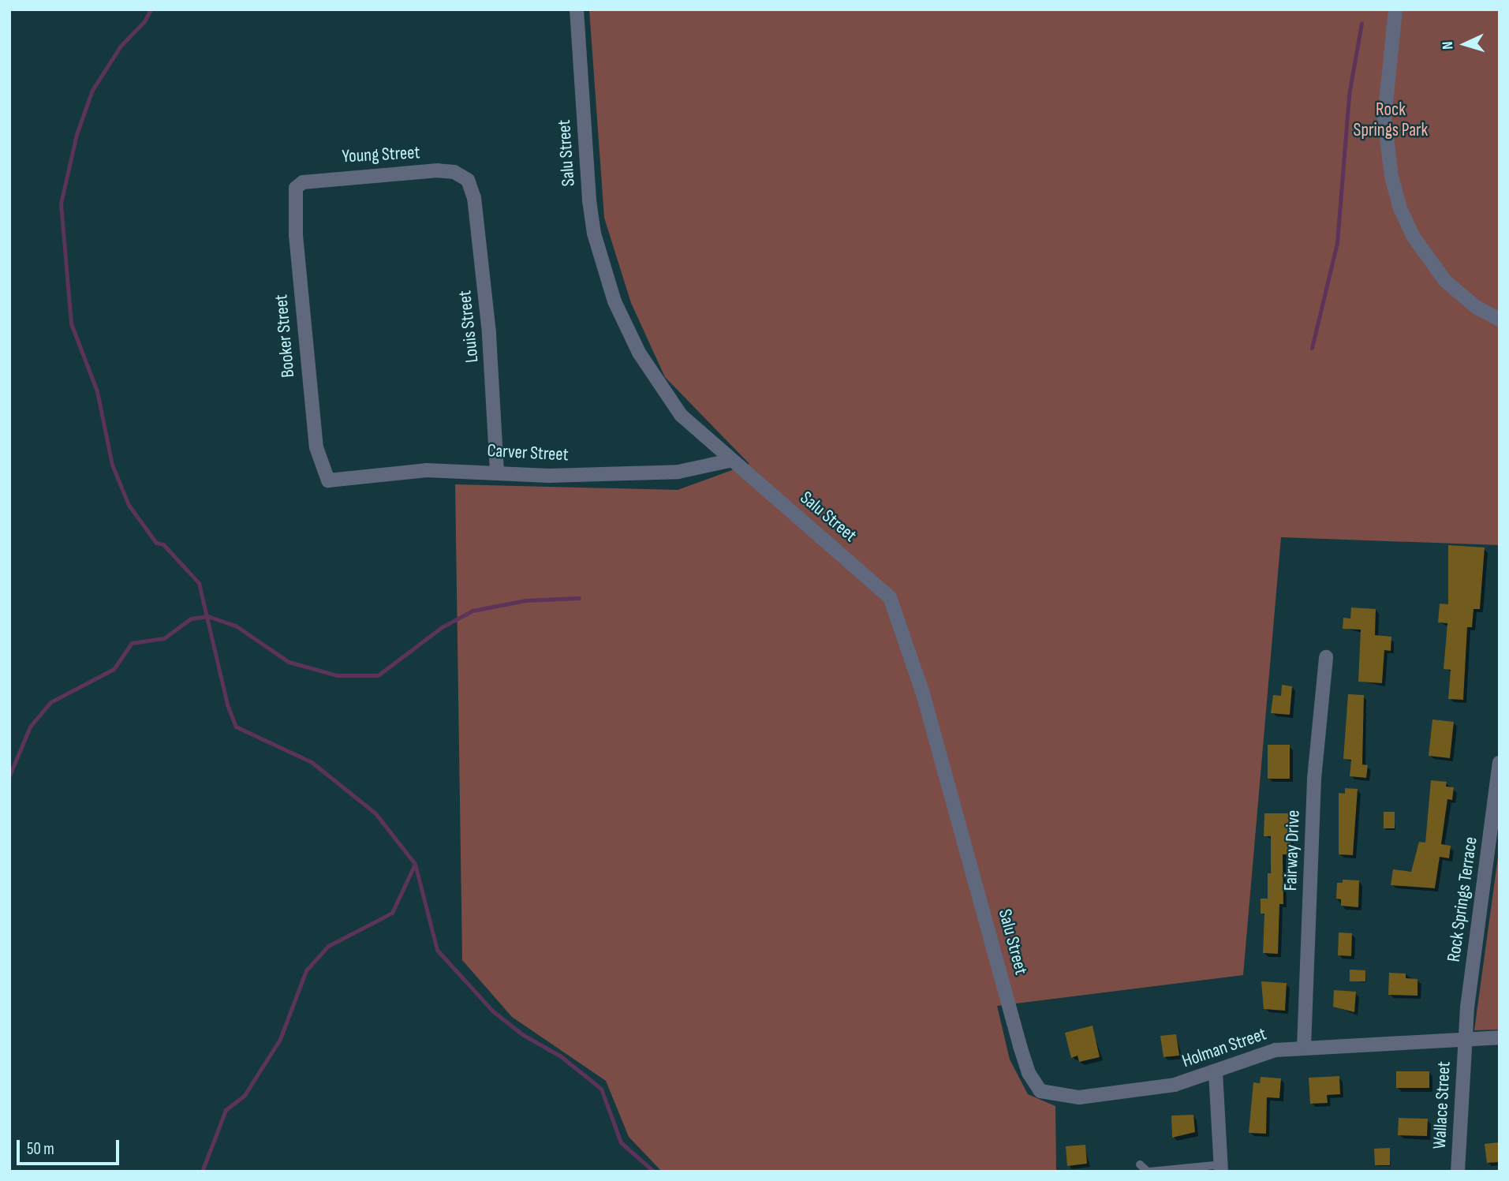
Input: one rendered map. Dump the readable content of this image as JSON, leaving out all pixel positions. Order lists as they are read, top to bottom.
{
  "streets": {
    "street": [
      "Salu Street",
      "Young Street",
      "Louis Street",
      "Booker Street",
      "Carver Street",
      "Fairway Drive",
      "Rock Springs Terrace",
      "Holman Street",
      "Wallace Street"
    ]
  },
  "crossings": [
    ["Salu Street", "Carver Street"],
    ["Salu Street", "Holman Street"],
    ["Young Street", "Louis Street"],
    ["Young Street", "Booker Street"],
    ["Louis Street", "Carver Street"],
    ["Booker Street", "Carver Street"],
    ["Fairway Drive", "Holman Street"],
    ["Rock Springs Terrace", "Holman Street"],
    ["Rock Springs Terrace", "Wallace Street"],
    ["Holman Street", "Wallace Street"]
  ],
  "parks": ["Rock Springs Park"],
  "scale_bar": "50 m",
  "north": "left"
}
